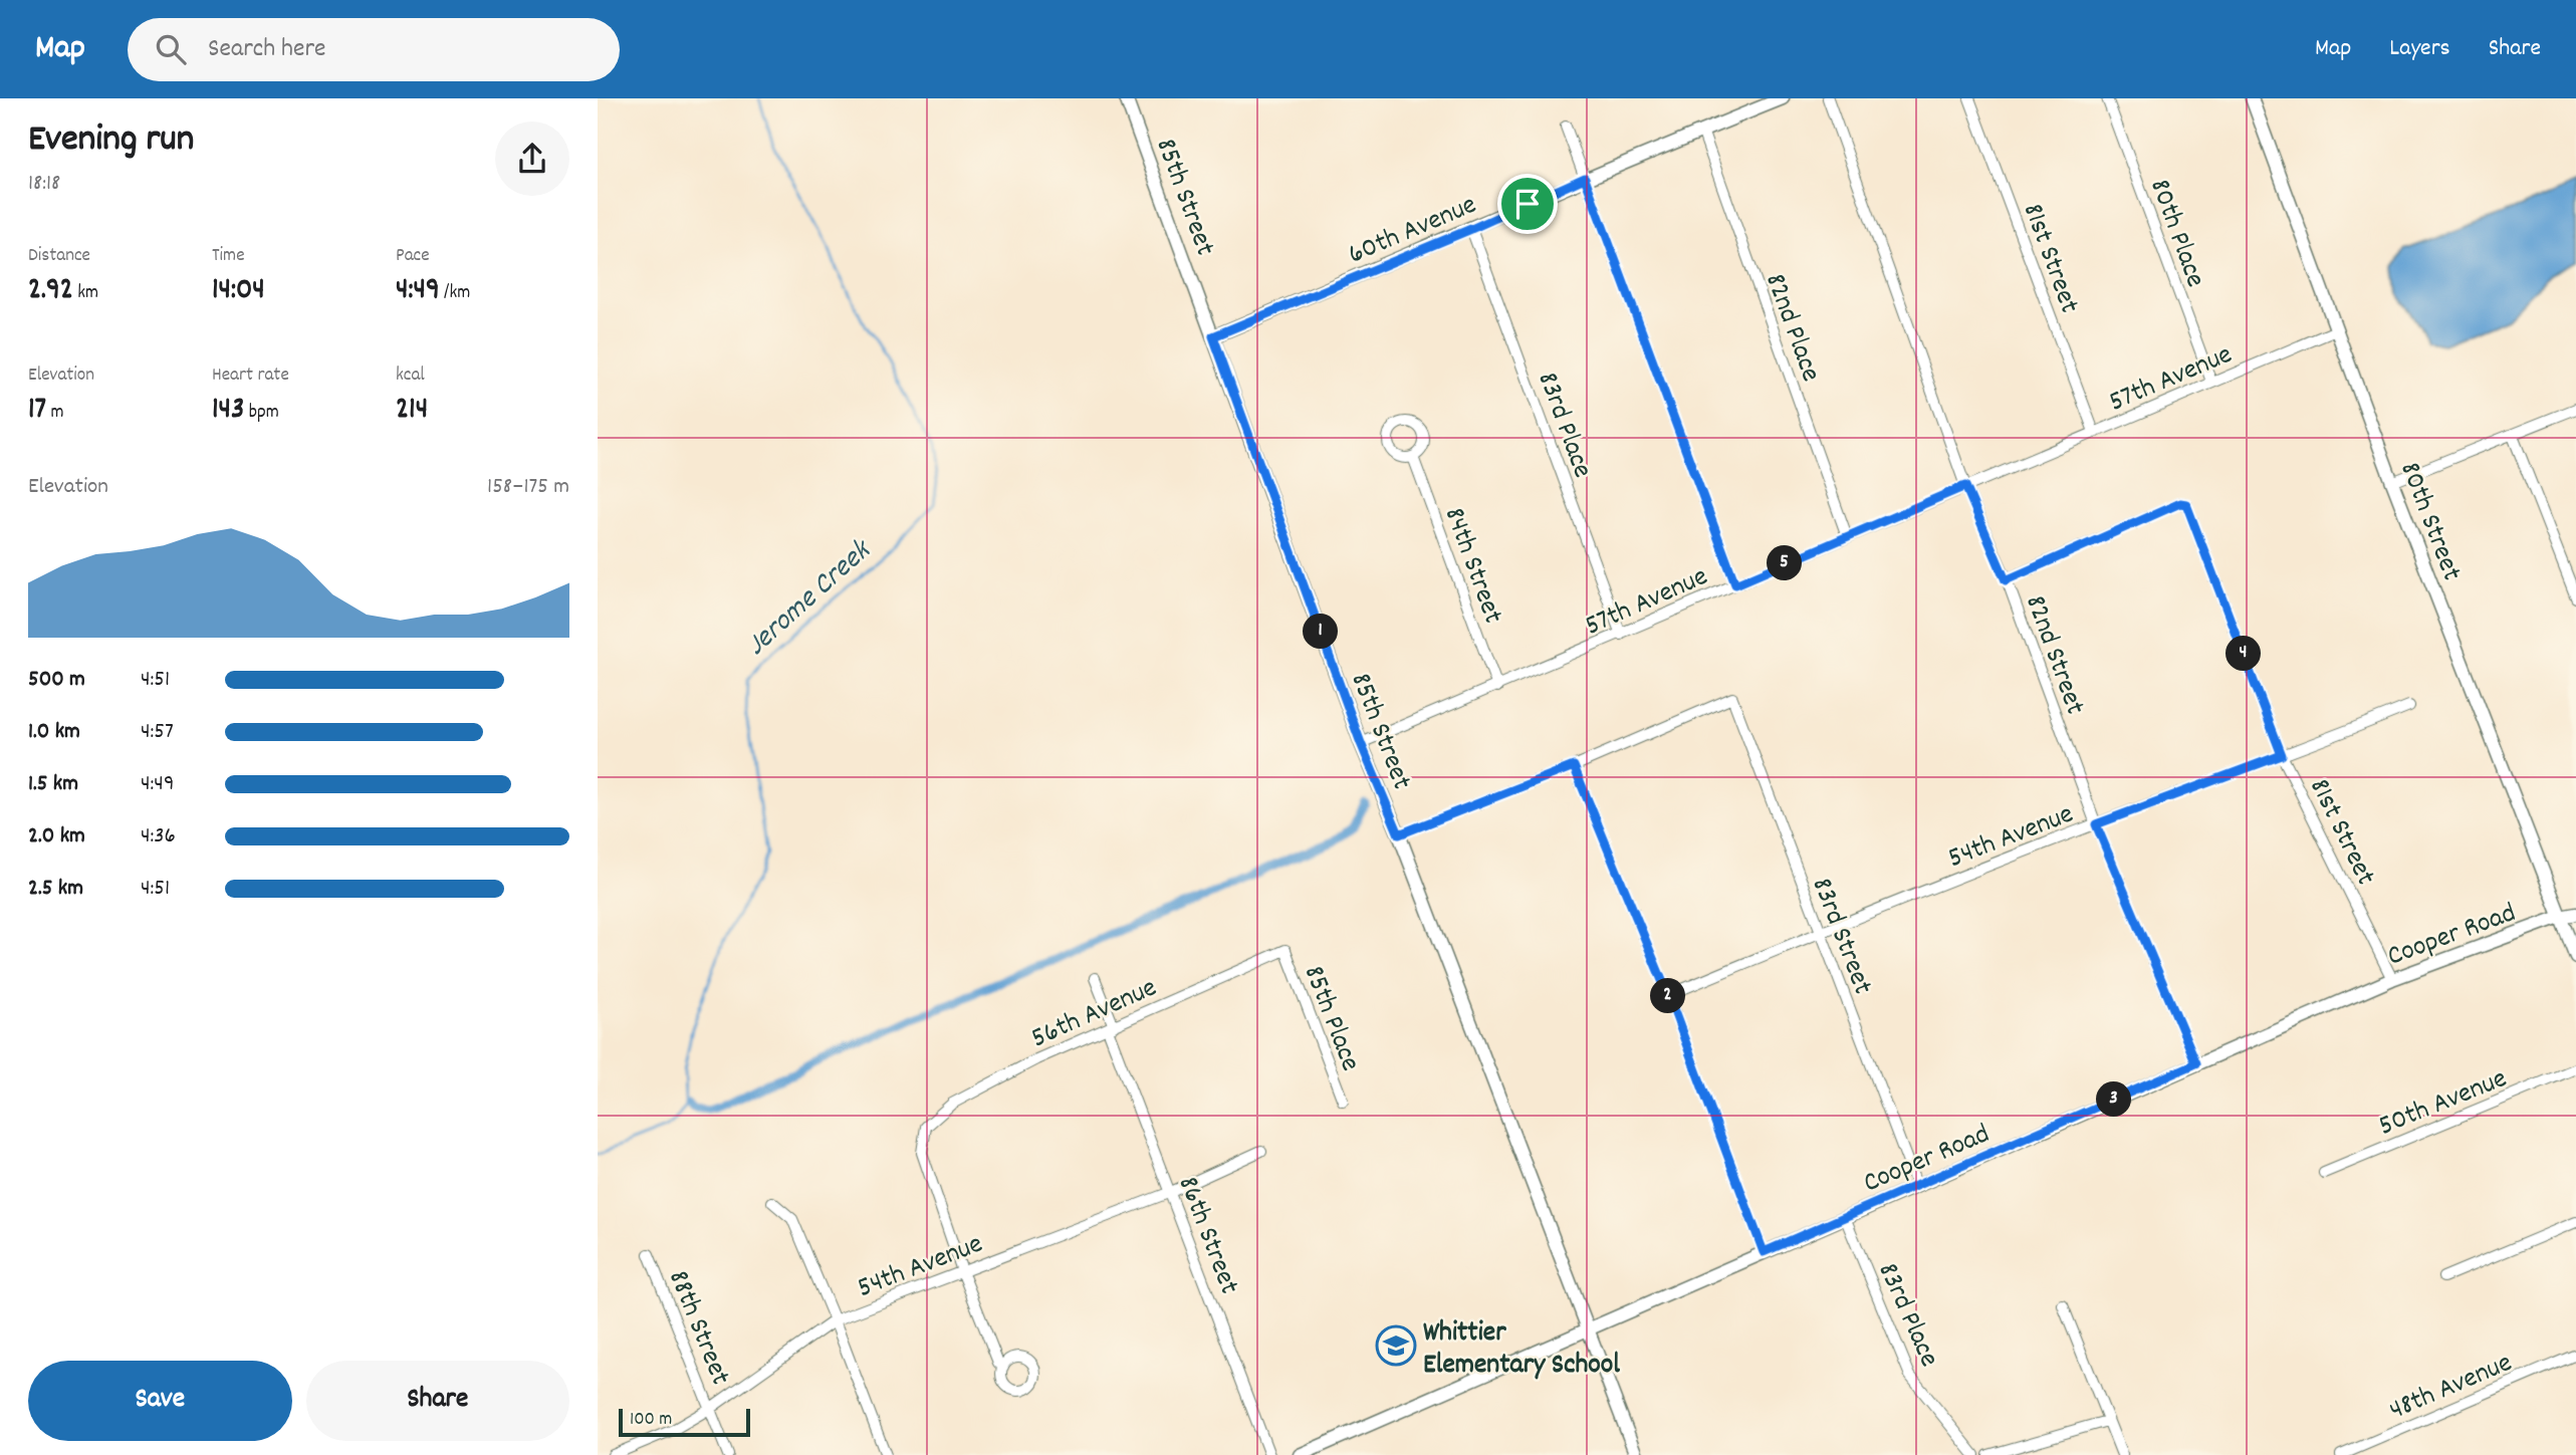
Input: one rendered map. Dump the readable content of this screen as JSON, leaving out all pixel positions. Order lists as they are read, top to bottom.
{
  "streets": {
    "street": [
      "85th Street",
      "60th Avenue",
      "80th Place",
      "81st Street",
      "82nd Place",
      "57th Avenue",
      "83rd Place",
      "80th Street",
      "84th Street",
      "82nd Street",
      "54th Avenue",
      "Cooper Road",
      "83rd Street",
      "56th Avenue",
      "85th Place",
      "50th Avenue",
      "86th Street",
      "88th Street",
      "48th Avenue"
    ]
  },
  "crossings": [
    ["85th Street", "60th Avenue"],
    ["85th Street", "57th Avenue"],
    ["85th Street", "Cooper Road"],
    ["60th Avenue", "82nd Place"],
    ["60th Avenue", "83rd Place"],
    ["80th Place", "57th Avenue"],
    ["81st Street", "57th Avenue"],
    ["81st Street", "82nd Street"],
    ["81st Street", "54th Avenue"],
    ["81st Street", "Cooper Road"],
    ["82nd Place", "57th Avenue"],
    ["57th Avenue", "83rd Place"],
    ["57th Avenue", "80th Street"],
    ["57th Avenue", "84th Street"],
    ["57th Avenue", "82nd Street"],
    ["83rd Place", "Cooper Road"],
    ["80th Street", "Cooper Road"],
    ["82nd Street", "54th Avenue"],
    ["82nd Street", "Cooper Road"],
    ["54th Avenue", "83rd Street"],
    ["54th Avenue", "56th Avenue"],
    ["54th Avenue", "86th Street"],
    ["54th Avenue", "88th Street"],
    ["Cooper Road", "83rd Street"],
    ["56th Avenue", "85th Place"],
    ["56th Avenue", "86th Street"]
  ],
  "water": ["Jerome Creek"],
  "places": {
    "school or university": ["Whittier Elementary School"]
  },
  "scale_bar": "100 m",
  "page": {
    "header": "Map",
    "search": "Search here",
    "nav": ["Map", "Layers", "Share"],
    "heading": ["Evening run", "18:18"],
    "stats": [
      ["Distance", "2.92 km"],
      ["Time", "14:04"],
      ["Pace", "4:49 /km"],
      ["Elevation", "17 m"],
      ["Heart rate", "143 bpm"],
      ["kcal", "214"]
    ],
    "chart": ["Elevation", "158–175 m"],
    "pins": [
      "5",
      "1",
      "4",
      "2",
      "3"
    ],
    "list": [
      {
        "name": "500 m",
        "note": "4:51"
      },
      {
        "name": "1.0 km",
        "note": "4:57"
      },
      {
        "name": "1.5 km",
        "note": "4:49"
      },
      {
        "name": "2.0 km",
        "note": "4:36"
      },
      {
        "name": "2.5 km",
        "note": "4:51"
      }
    ],
    "buttons": ["Save", "Share"],
    "scale": "100 m"
  }
}
